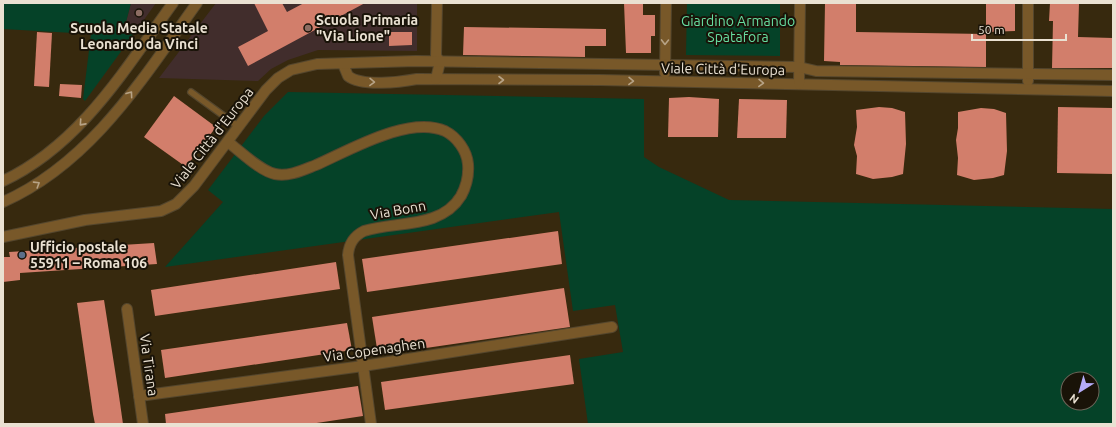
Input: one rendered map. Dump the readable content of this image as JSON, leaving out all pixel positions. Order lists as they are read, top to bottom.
{
  "streets": {
    "street": [
      "Viale Città d'Europa",
      "Via Bonn",
      "Via Copenaghen",
      "Via Tirana"
    ]
  },
  "crossings": [
    ["Viale Città d'Europa", "Via Bonn"],
    ["Via Bonn", "Via Copenaghen"],
    ["Via Copenaghen", "Via Tirana"]
  ],
  "parks": ["Giardino Armando Spatafora"],
  "places": ["Scuola Media Statale Leonardo da Vinci", "Scuola Primaria \"Via Lione\"", "Ufficio postale 55911 – Roma 106"],
  "scale_bar": "50 m",
  "north": "bottom left"
}
